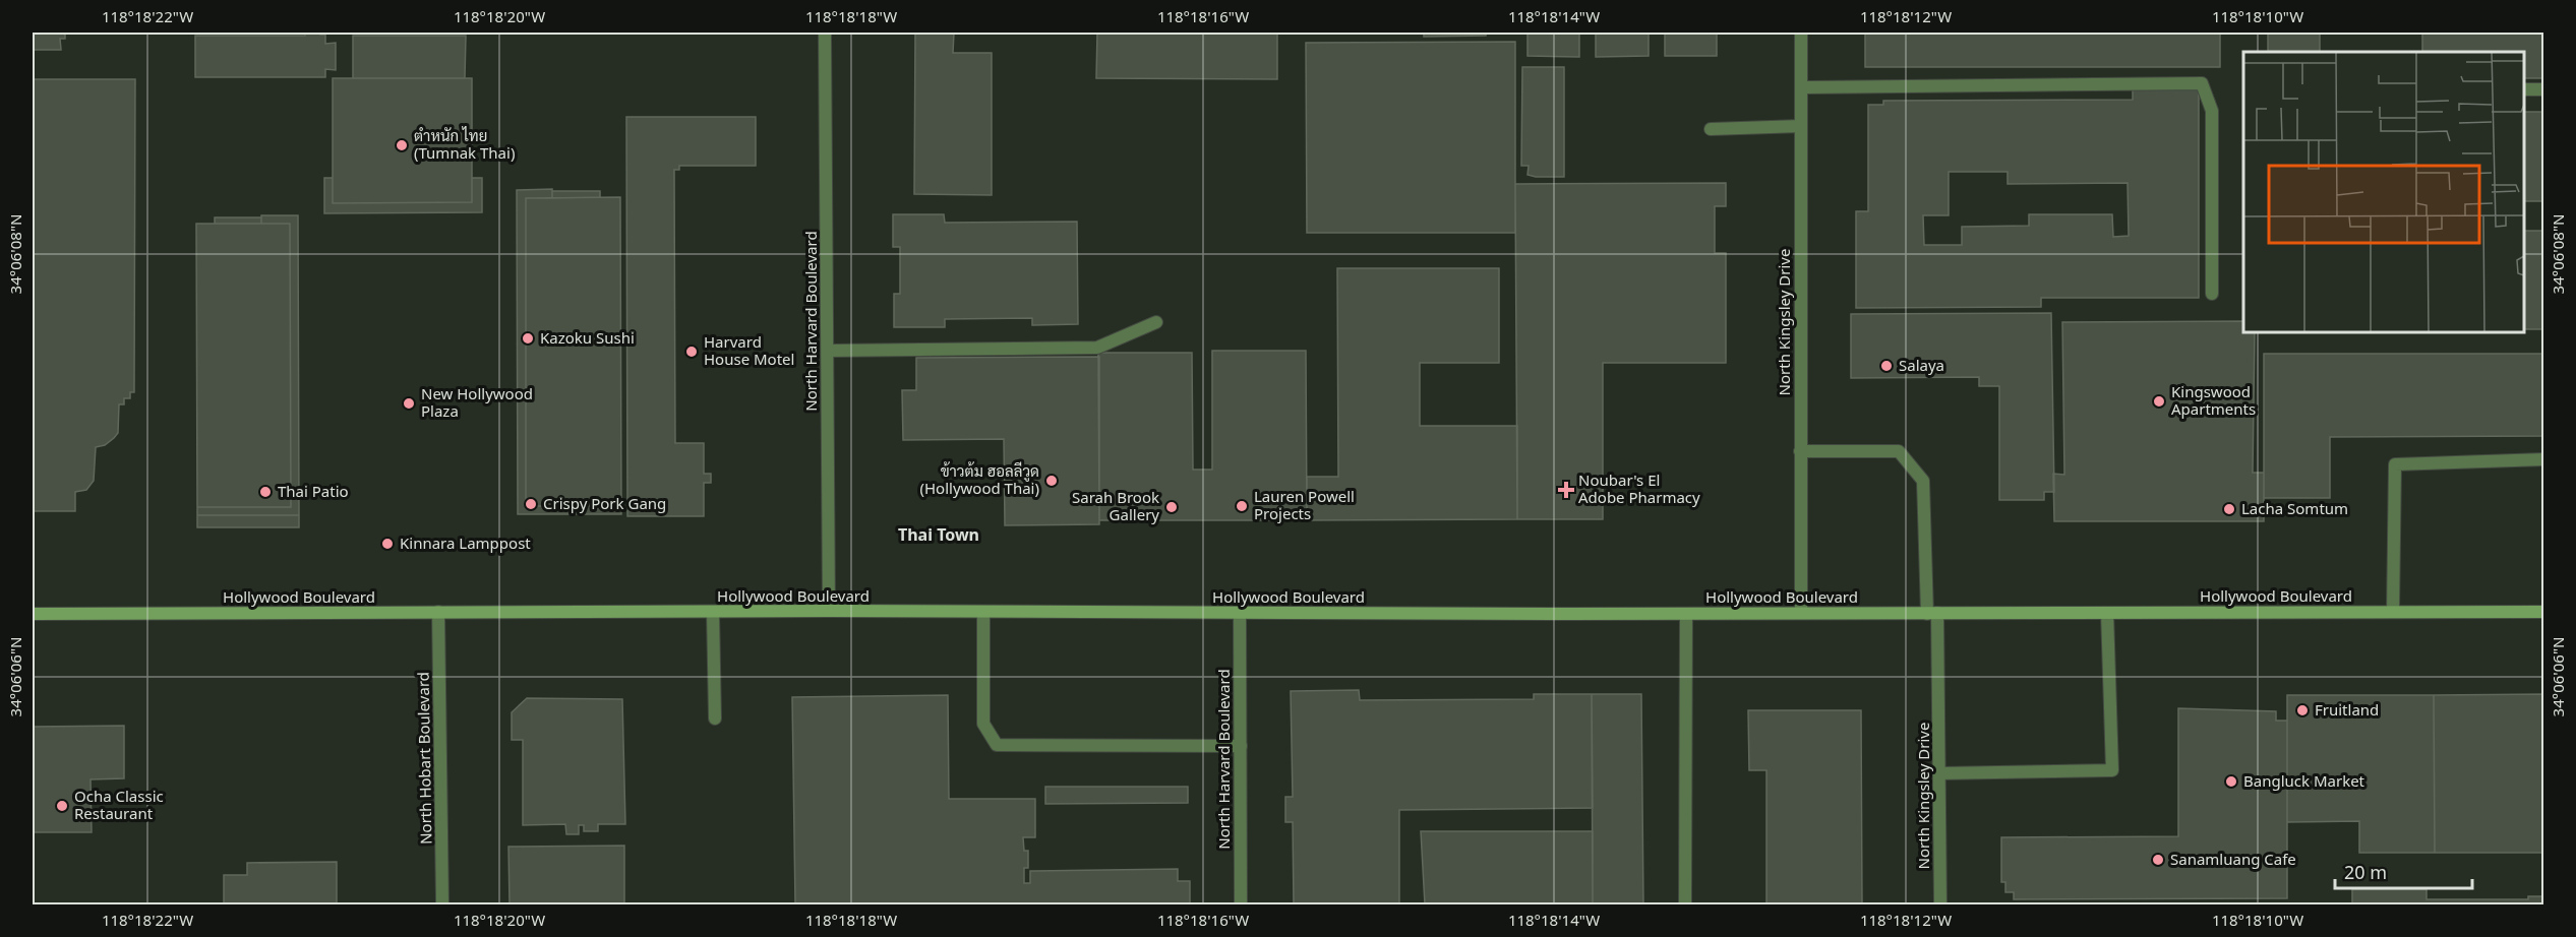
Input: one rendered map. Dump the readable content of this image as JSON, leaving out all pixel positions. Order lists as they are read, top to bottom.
{
  "streets": {
    "main road": ["Hollywood Boulevard"],
    "street": ["North Harvard Boulevard", "North Kingsley Drive", "North Hobart Boulevard"]
  },
  "crossings": [
    ["North Harvard Boulevard", "Hollywood Boulevard"],
    ["North Kingsley Drive", "Hollywood Boulevard"],
    ["Hollywood Boulevard", "North Hobart Boulevard"]
  ],
  "districts": ["Thai Town"],
  "places": {
    "other": [
      "ตำหนัก ไทย (Tumnak Thai)",
      "Kazoku Sushi",
      "Harvard House Motel",
      "Salaya",
      "Kingswood Apartments",
      "New Hollywood Plaza",
      "ข้าวต้ม ฮอลลีวูด (Hollywood Thai)",
      "Thai Patio",
      "Crispy Pork Gang",
      "Lauren Powell Projects",
      "Sarah Brook Gallery",
      "Lacha Somtum",
      "Kinnara Lamppost",
      "Fruitland",
      "Bangluck Market",
      "Ocha Classic Restaurant",
      "Sanamluang Cafe"
    ],
    "health": ["Noubar's El Adobe Pharmacy"]
  },
  "scale_bar": "20 m",
  "coordinates": [
    "118°18'22\"W",
    "118°18'20\"W",
    "118°18'18\"W",
    "118°18'16\"W",
    "118°18'14\"W",
    "118°18'12\"W",
    "118°18'10\"W",
    "34°06'08\"N",
    "34°06'06\"N"
  ]
}
